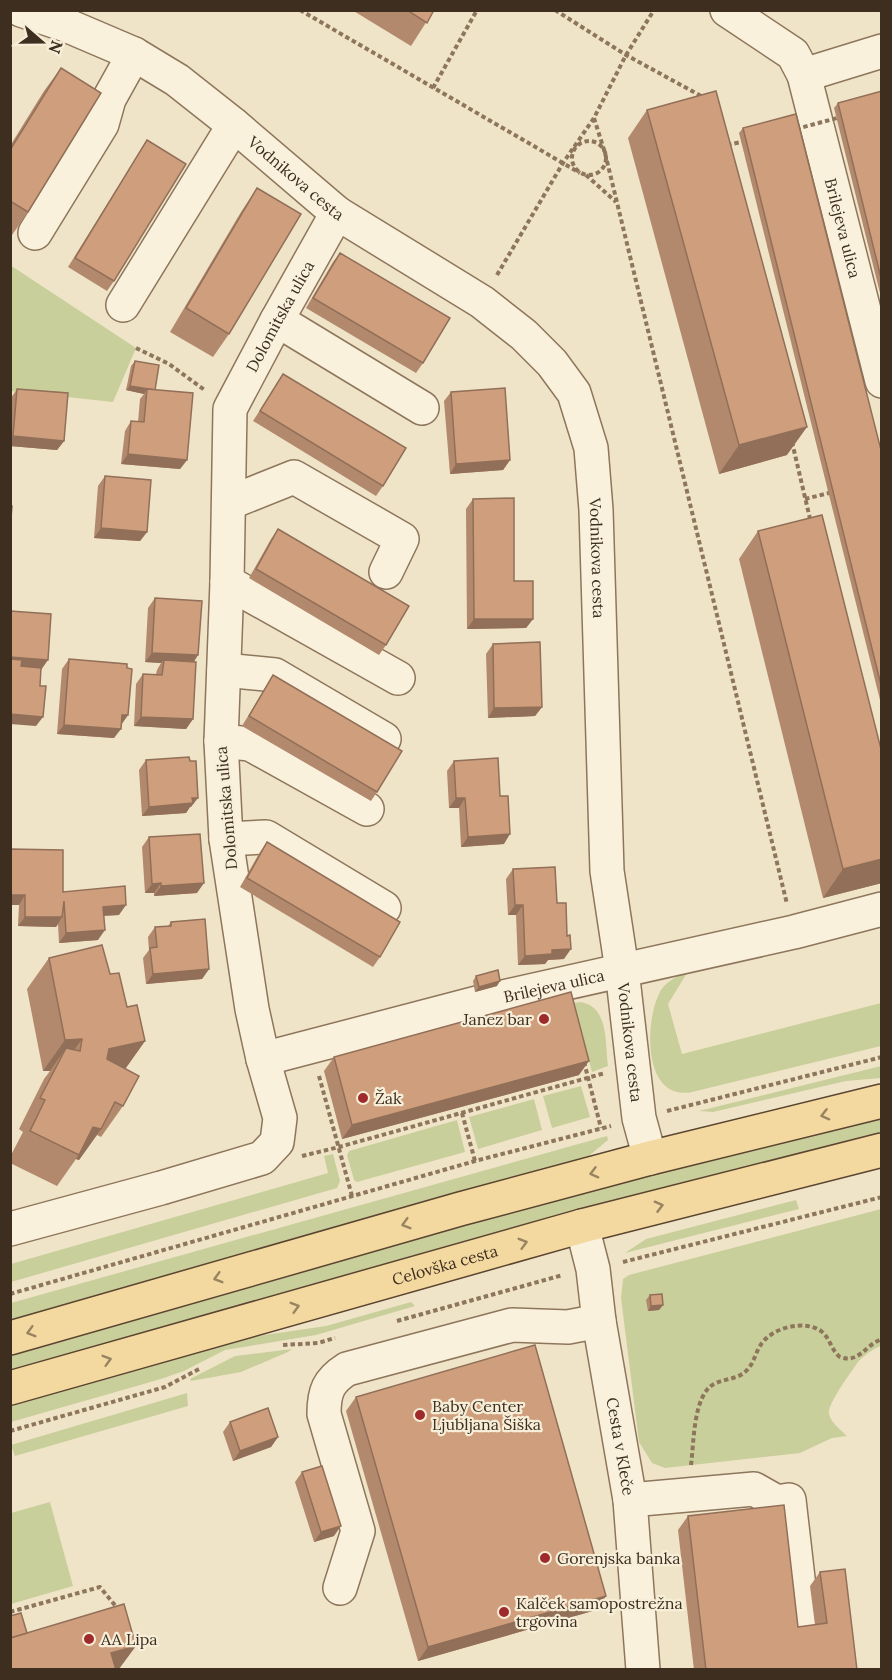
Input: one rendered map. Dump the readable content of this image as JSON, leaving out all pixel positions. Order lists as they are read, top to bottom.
{
  "streets": {
    "main road": ["Celovška cesta"],
    "street": [
      "Vodnikova cesta",
      "Brilejeva ulica",
      "Dolomitska ulica",
      "Cesta v Kleče"
    ]
  },
  "crossings": [
    ["Vodnikova cesta", "Brilejeva ulica"],
    ["Vodnikova cesta", "Dolomitska ulica"],
    ["Brilejeva ulica", "Dolomitska ulica"],
    ["Celovška cesta", "Cesta v Kleče"]
  ],
  "places": [
    "Janez bar",
    "Žak",
    "Baby Center Ljubljana Šiška",
    "Gorenjska banka",
    "Kalček samopostrežna trgovina",
    "AA Lipa"
  ],
  "north": "right"
}
